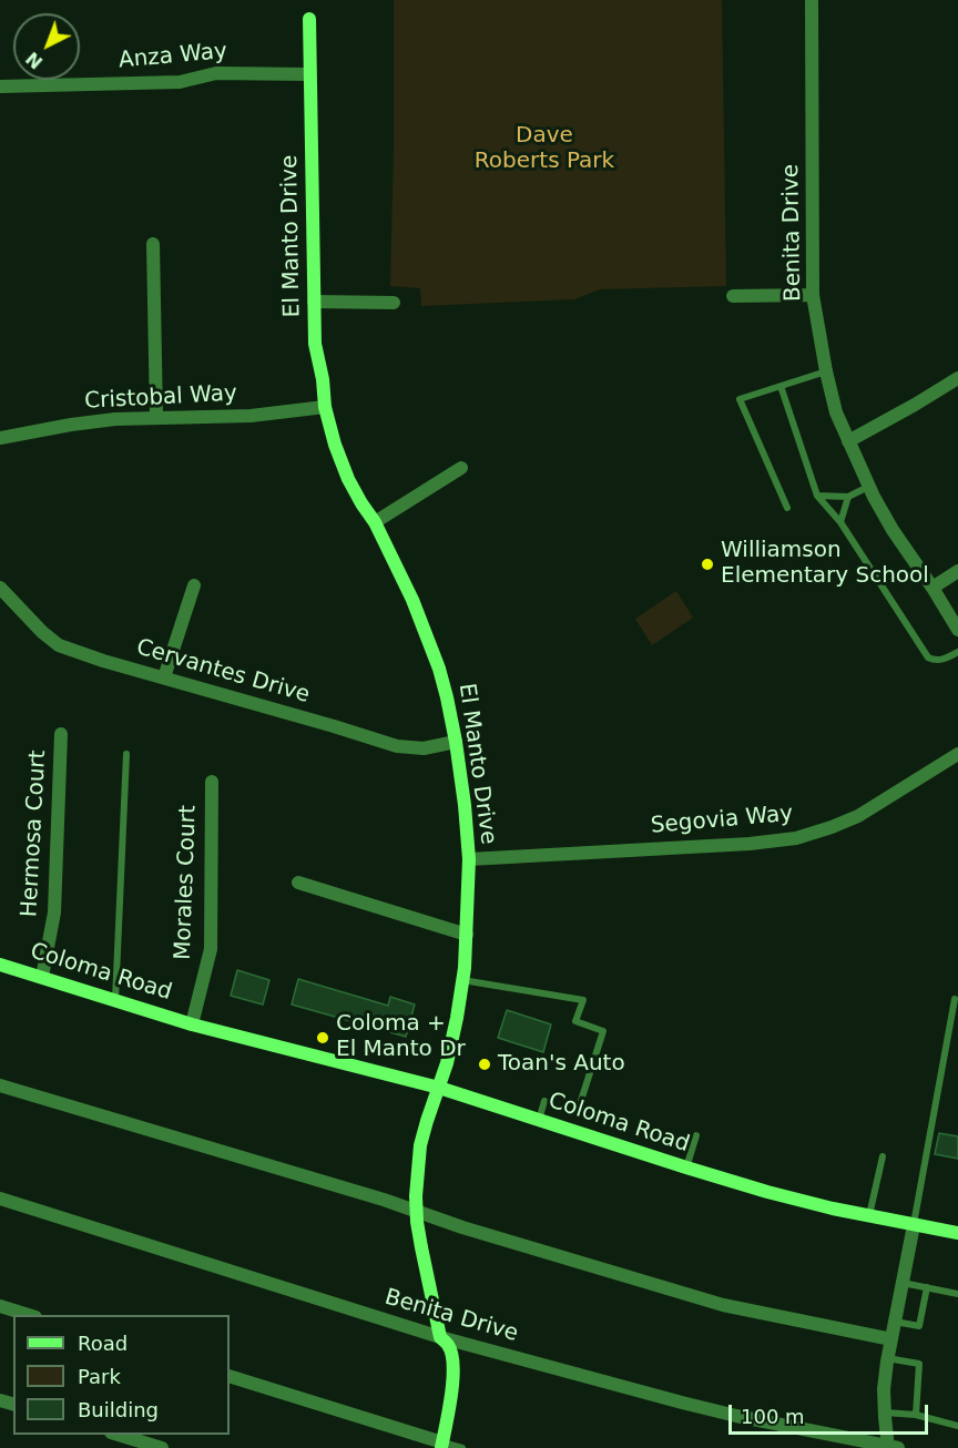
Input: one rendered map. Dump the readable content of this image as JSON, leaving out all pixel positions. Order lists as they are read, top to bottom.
{
  "streets": {
    "street": [
      "Anza Way",
      "Benita Drive",
      "El Manto Drive",
      "Cristobal Way",
      "Cervantes Drive",
      "Segovia Way",
      "Hermosa Court",
      "Morales Court",
      "Coloma Road"
    ]
  },
  "crossings": [
    ["Anza Way", "El Manto Drive"],
    ["Benita Drive", "El Manto Drive"],
    ["El Manto Drive", "Cristobal Way"],
    ["El Manto Drive", "Cervantes Drive"],
    ["El Manto Drive", "Segovia Way"],
    ["El Manto Drive", "Coloma Road"],
    ["Hermosa Court", "Coloma Road"],
    ["Morales Court", "Coloma Road"]
  ],
  "parks": ["Dave Roberts Park"],
  "places": ["Williamson Elementary School", "Coloma + El Manto Dr", "Toan's Auto"],
  "legend": ["Road", "Park", "Building"],
  "scale_bar": "100 m",
  "north": "bottom left"
}
